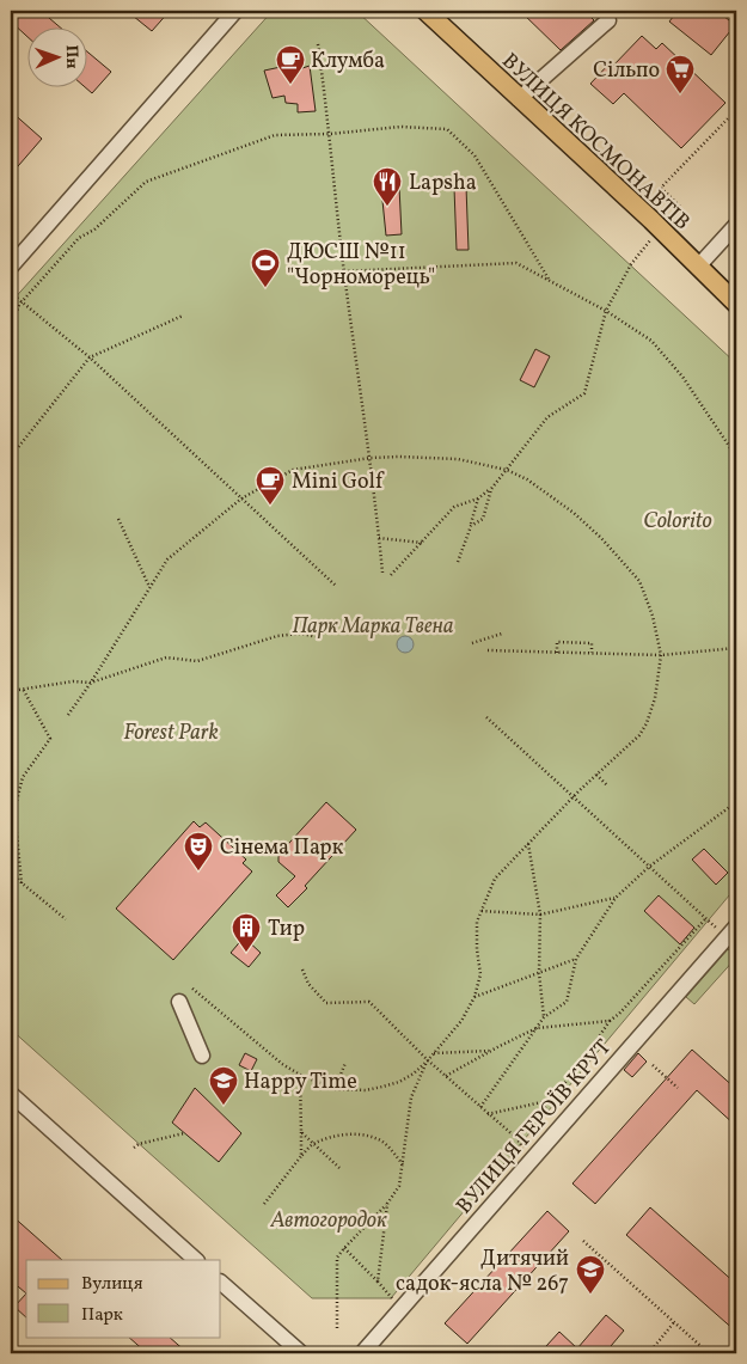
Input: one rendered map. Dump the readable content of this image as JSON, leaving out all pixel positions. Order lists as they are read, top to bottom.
{
  "streets": {
    "main road": ["ВУЛИЦЯ КОСМОНАВТІВ"],
    "street": ["ВУЛИЦЯ ГЕРОЇВ КРУТ"]
  },
  "parks": [
    "Colorito",
    "Парк Марка Твена",
    "Forest Park",
    "Автогородок"
  ],
  "places": {
    "cafe": ["Клумба", "Mini Golf"],
    "supermarket": ["Сільпо"],
    "restaurant": ["Lapsha"],
    "sports": ["ДЮСШ №11 \"Чорноморець\""],
    "theatre": ["Сінема Парк"],
    "building": ["Тир"],
    "school or university": ["Happy Time", "Дитячий садок-ясла № 267"]
  },
  "legend": ["Вулиця", "Парк"],
  "north": "right"
}
